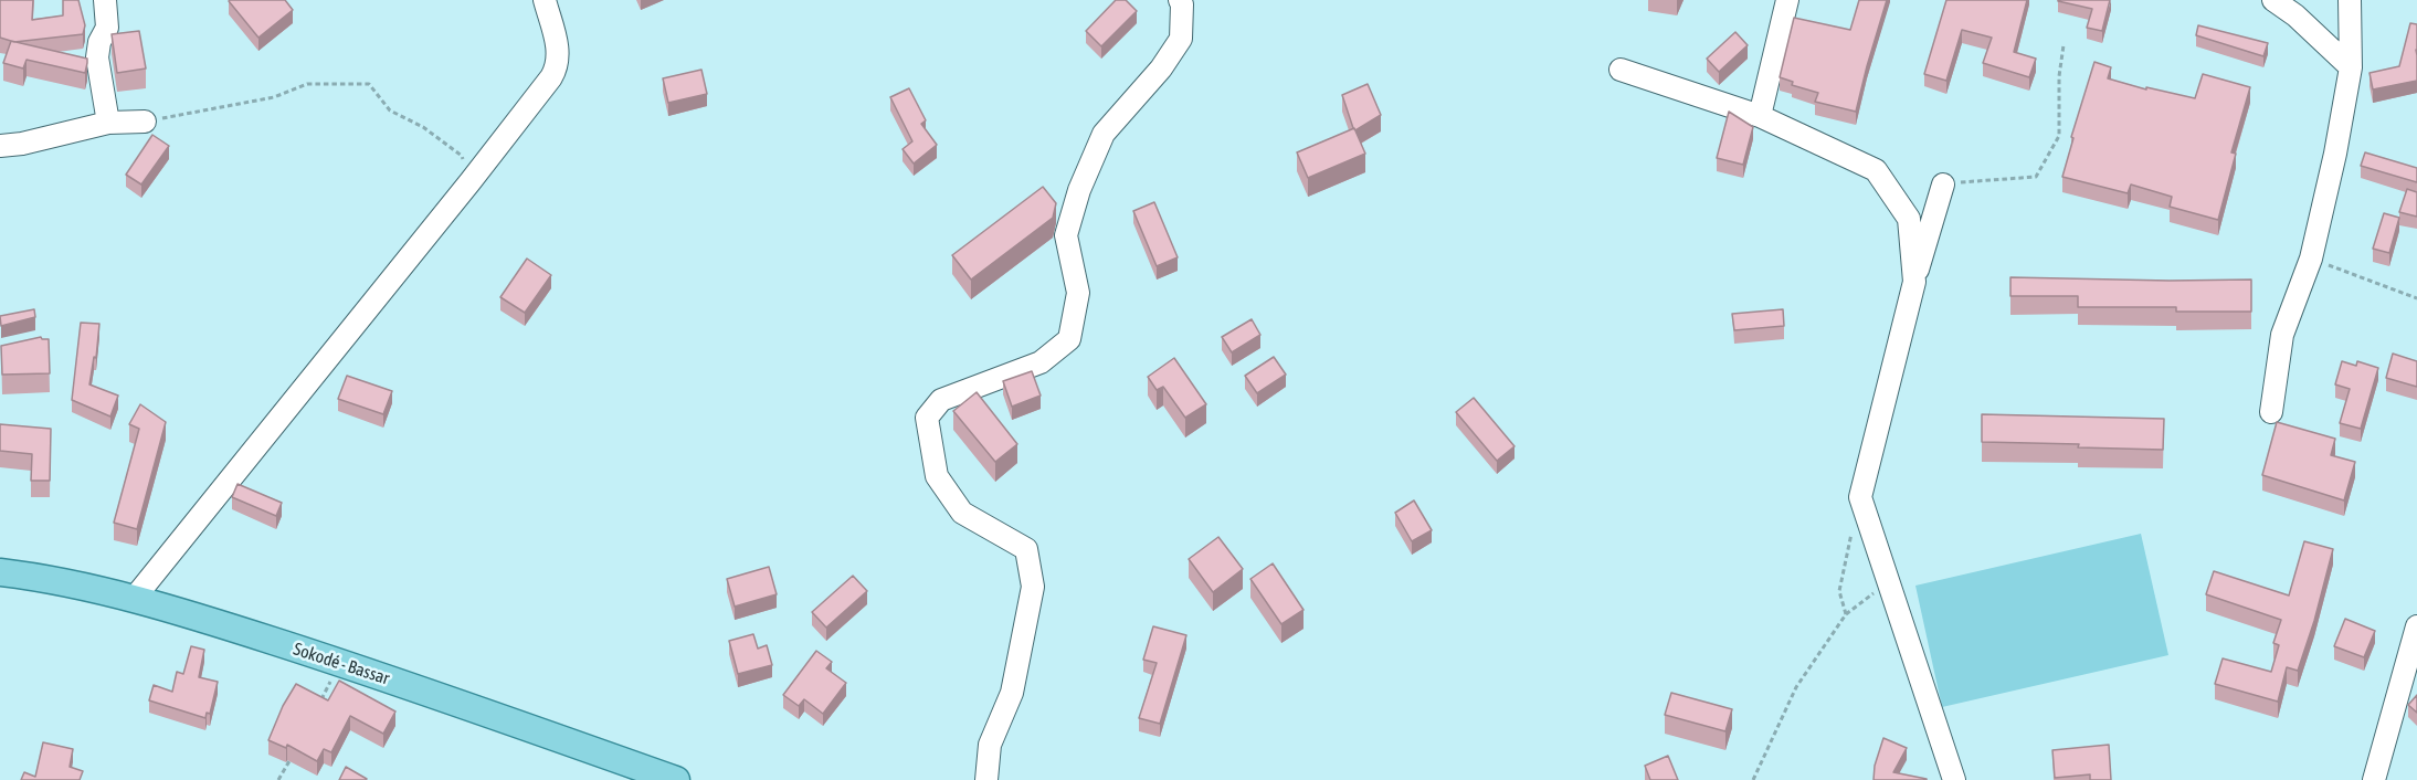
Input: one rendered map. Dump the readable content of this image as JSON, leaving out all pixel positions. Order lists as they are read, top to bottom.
{
  "streets": {
    "main road": ["Sokodé - Bassar"]
  }
}
